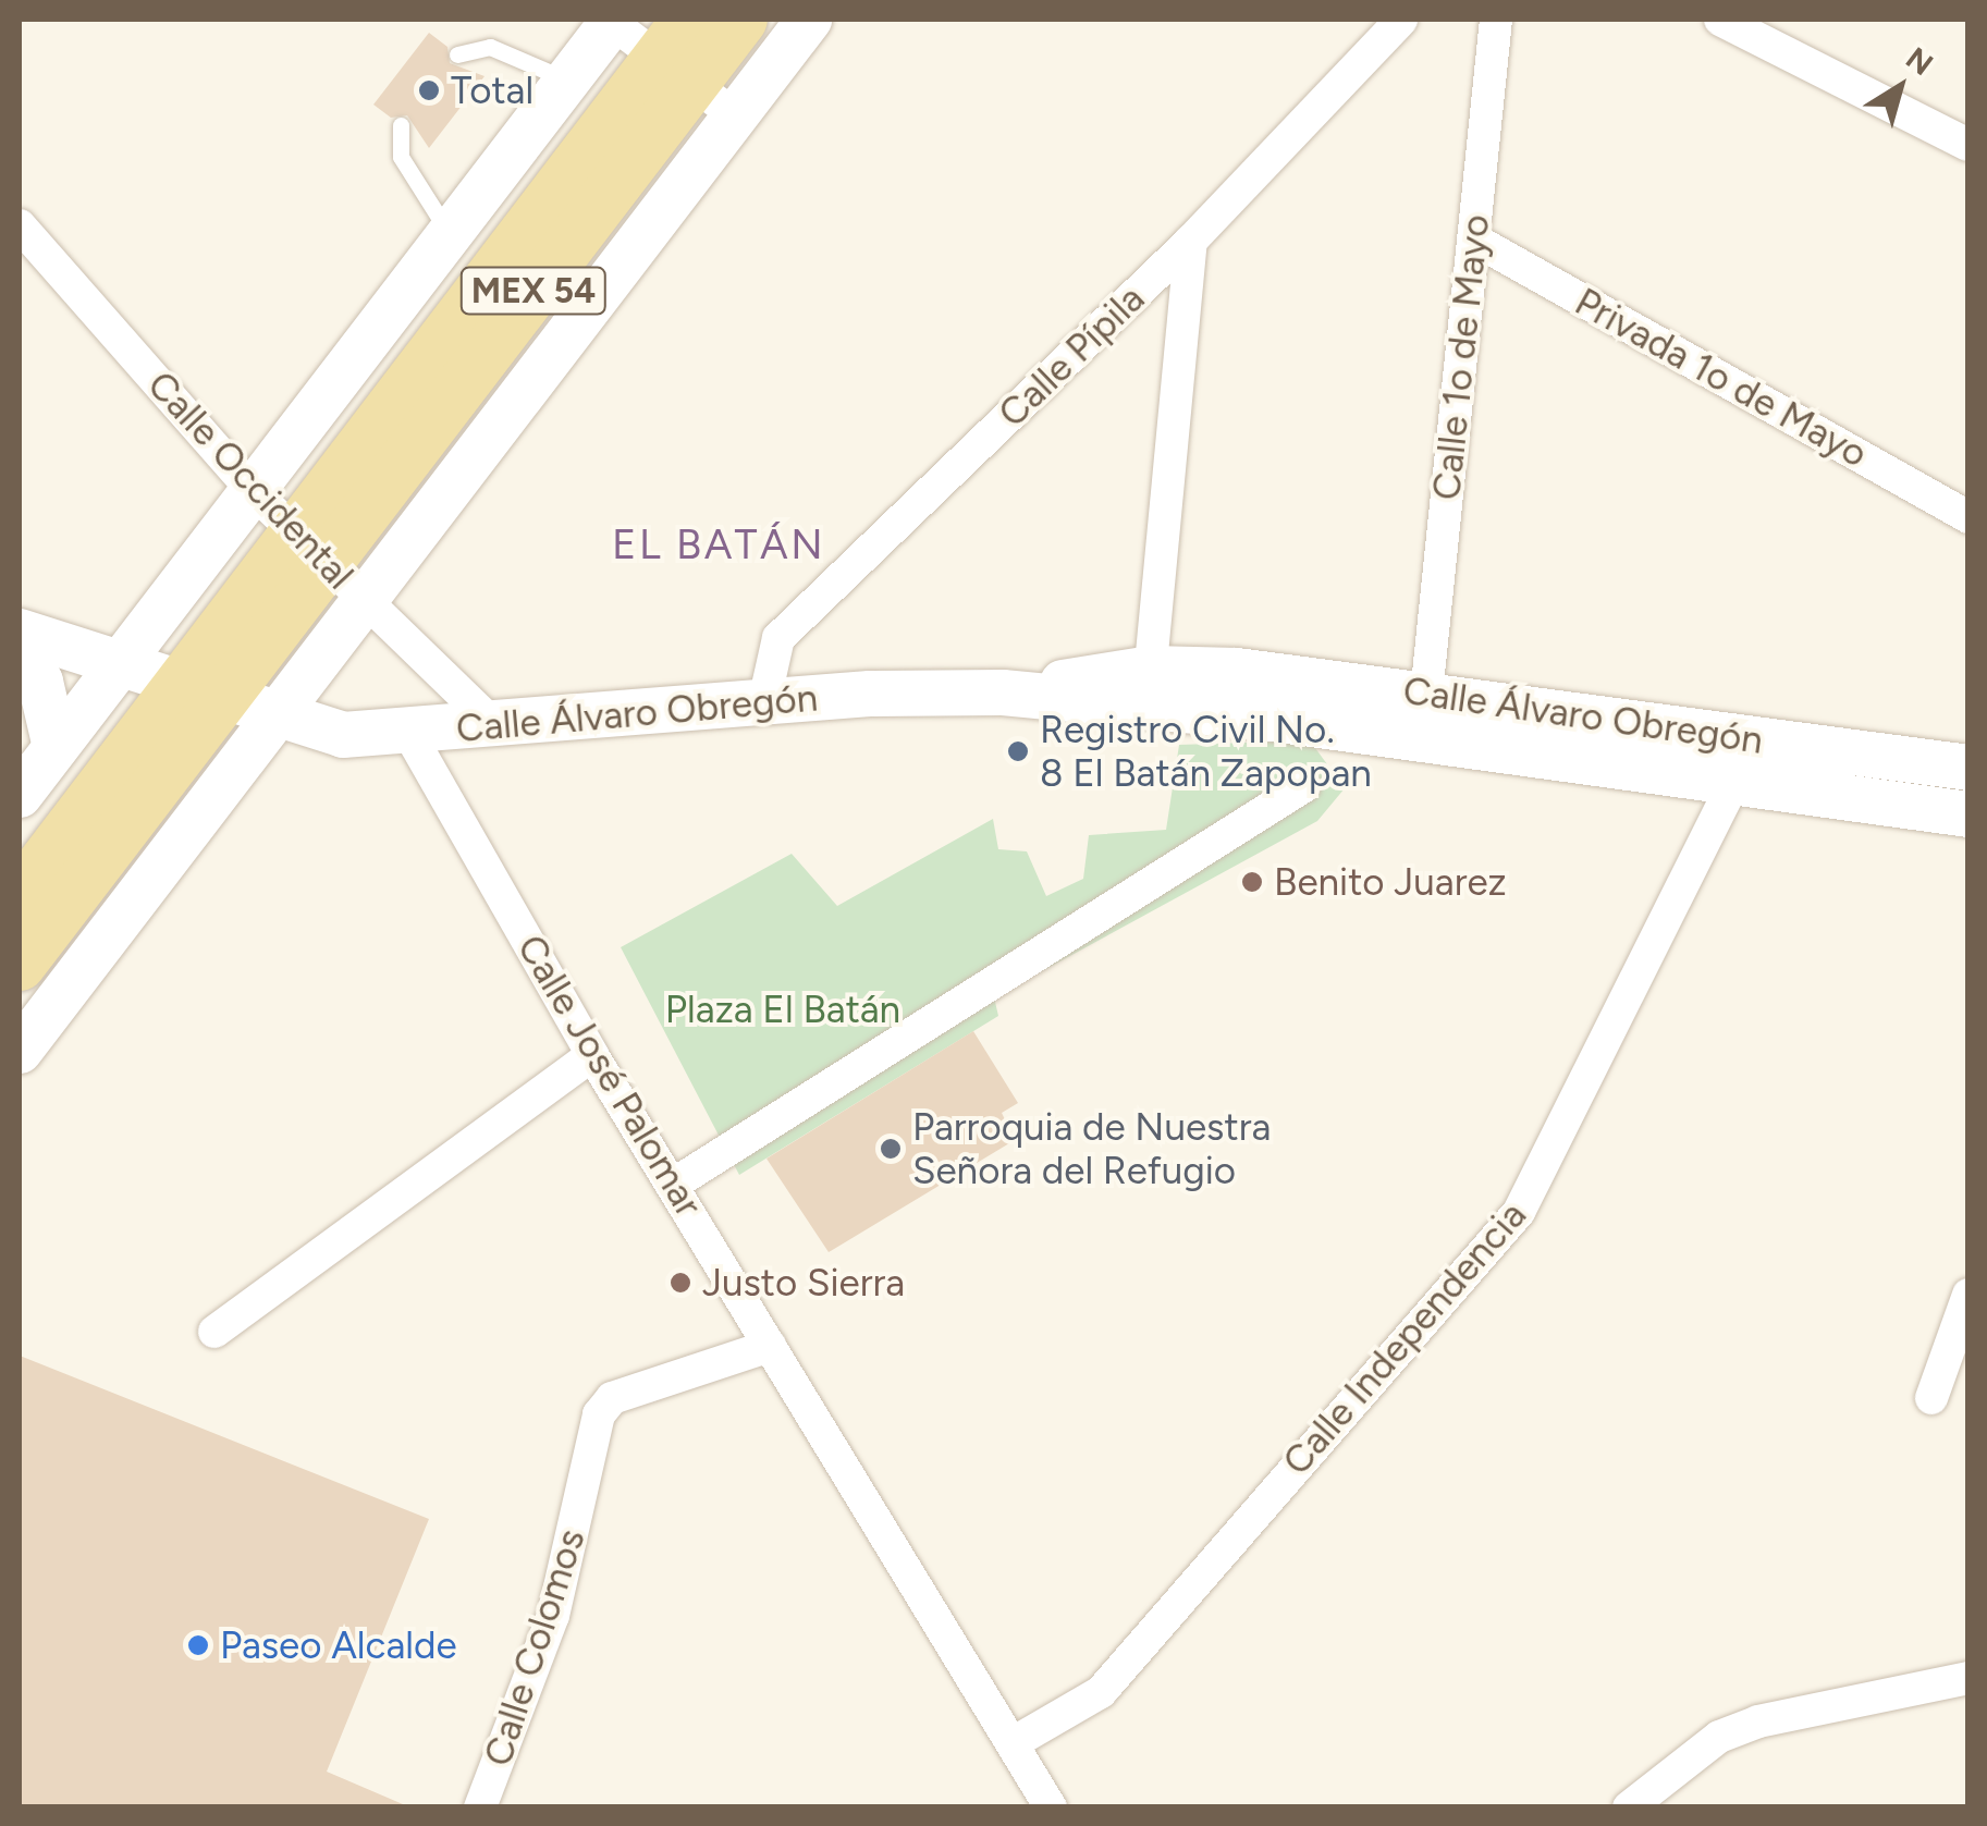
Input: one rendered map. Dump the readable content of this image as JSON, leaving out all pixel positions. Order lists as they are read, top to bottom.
{
  "streets": {
    "main road": ["MEX 54"],
    "street": [
      "Calle Pípila",
      "Calle 1o de Mayo",
      "Privada 1o de Mayo",
      "Calle Occidental",
      "Calle Álvaro Obregón",
      "Calle José Palomar",
      "Calle Independencia",
      "Calle Colomos"
    ]
  },
  "crossings": [
    ["MEX 54", "Calle Occidental"],
    ["MEX 54", "Calle Álvaro Obregón"],
    ["Calle Pípila", "Calle Álvaro Obregón"],
    ["Calle 1o de Mayo", "Privada 1o de Mayo"],
    ["Calle 1o de Mayo", "Calle Álvaro Obregón"],
    ["Calle Occidental", "Calle Álvaro Obregón"],
    ["Calle Álvaro Obregón", "Calle José Palomar"],
    ["Calle Álvaro Obregón", "Calle Independencia"],
    ["Calle José Palomar", "Calle Independencia"],
    ["Calle José Palomar", "Calle Colomos"]
  ],
  "districts": ["EL BATÁN"],
  "parks": ["Plaza El Batán"],
  "places": [
    "Total",
    "Registro Civil No. 8 El Batán Zapopan",
    "Benito Juarez",
    "Parroquia de Nuestra Señora del Refugio",
    "Justo Sierra",
    "Paseo Alcalde"
  ],
  "north": "top right"
}
